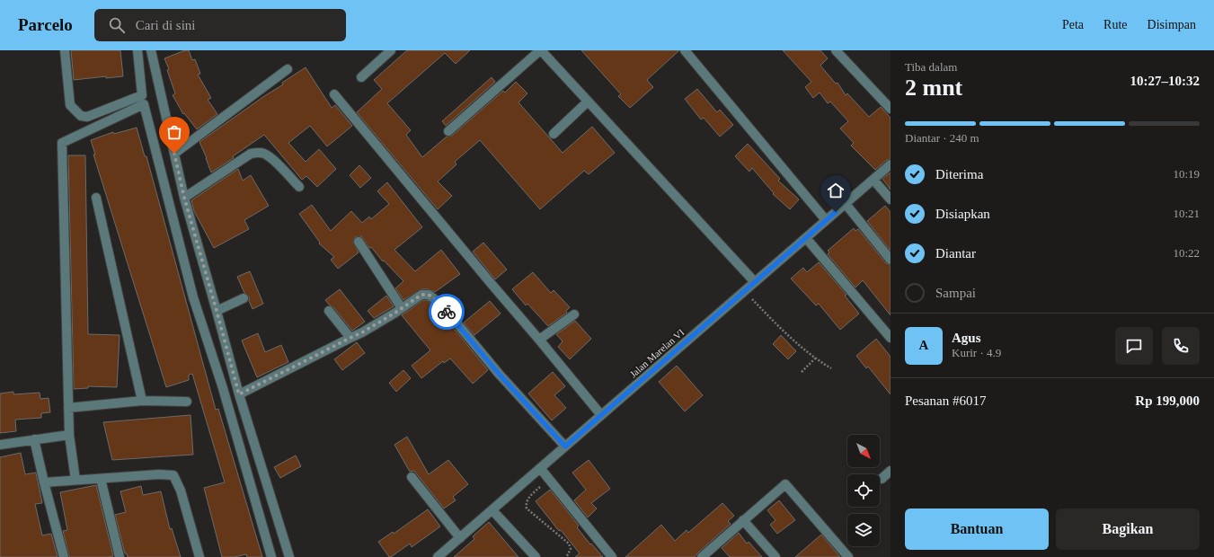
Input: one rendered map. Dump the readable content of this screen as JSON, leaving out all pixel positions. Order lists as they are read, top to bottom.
{
  "streets": {
    "street": ["Jalan Marelan VI"]
  },
  "north": "bottom right",
  "page": {
    "header": "Parcelo",
    "search": "Cari di sini",
    "nav": ["Peta", "Rute", "Disimpan"],
    "heading": ["2 mnt", "Tiba dalam", "10:27–10:32"],
    "panel": [
      "Agus",
      "Kurir · 4.9",
      "Pesanan #6017",
      "Rp 199,000"
    ],
    "bar": "Diantar · 240 m",
    "list": [
      ["Diterima", "10:19"],
      ["Disiapkan", "10:21"],
      ["Diantar", "10:22"],
      "Sampai"
    ],
    "round": "A",
    "buttons": ["Bantuan", "Bagikan"]
  }
}
